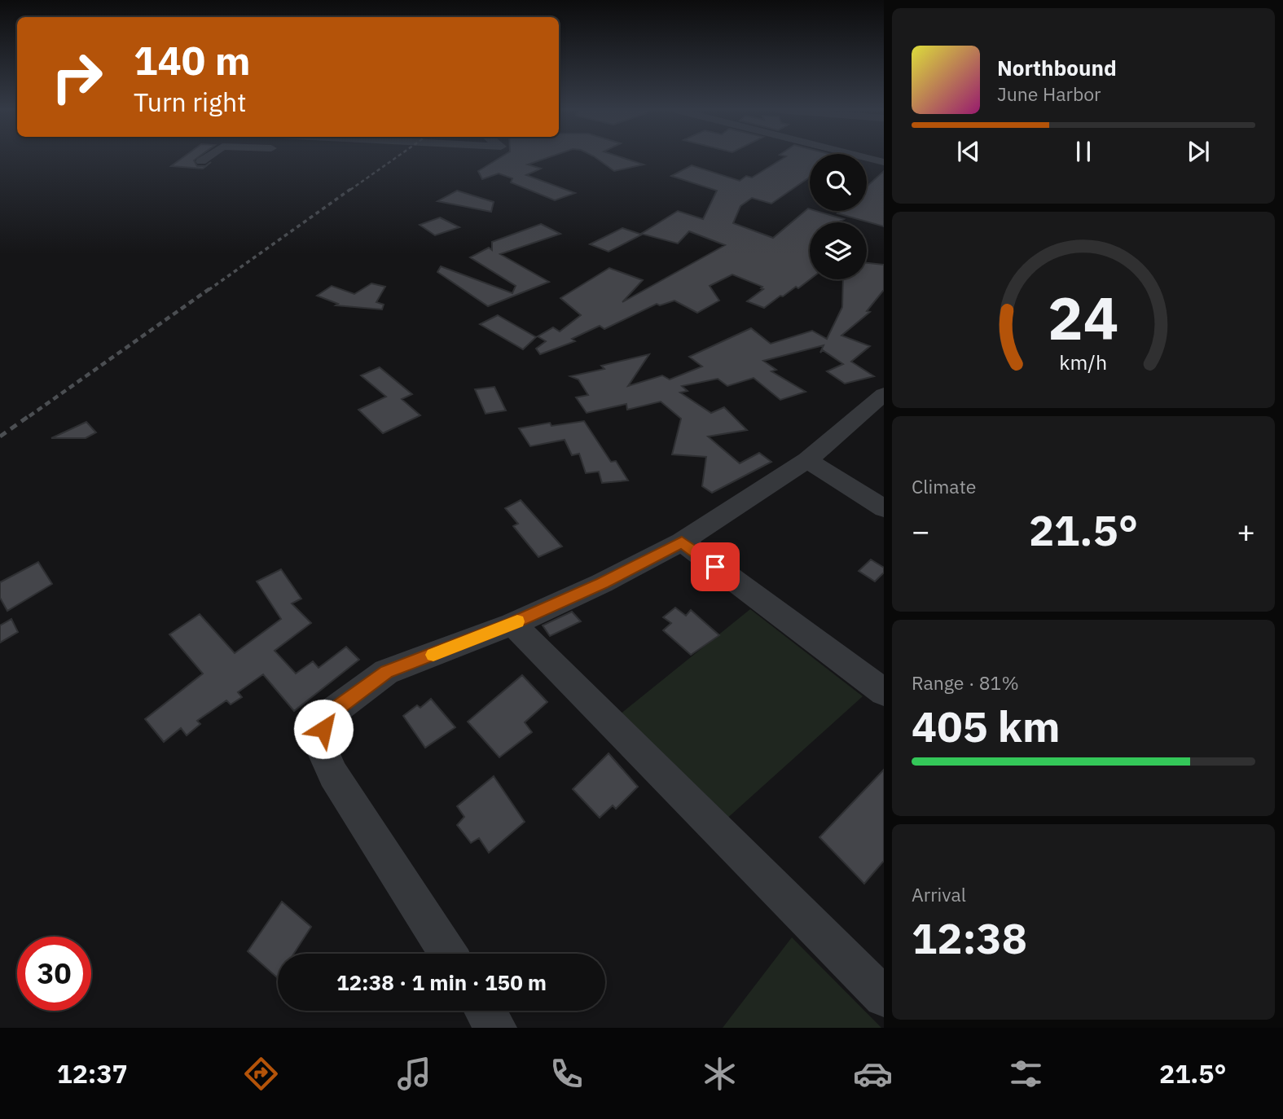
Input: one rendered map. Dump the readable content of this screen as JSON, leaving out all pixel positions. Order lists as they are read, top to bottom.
{
  "page": {
    "turn": ["140 m", "Turn right"],
    "song": ["Northbound", "June Harbor"],
    "tile": [
      "Climate",
      ["Range · 81%", "405 km"],
      ["Arrival", "12:38"]
    ],
    "heat": ["−", "21.5°", "+"],
    "limit": "30",
    "trip": "12:38 · 1 min · 150 m",
    "tabs": ["12:37", "21.5°"],
    "gauge": ["24", "km/h"]
  }
}
